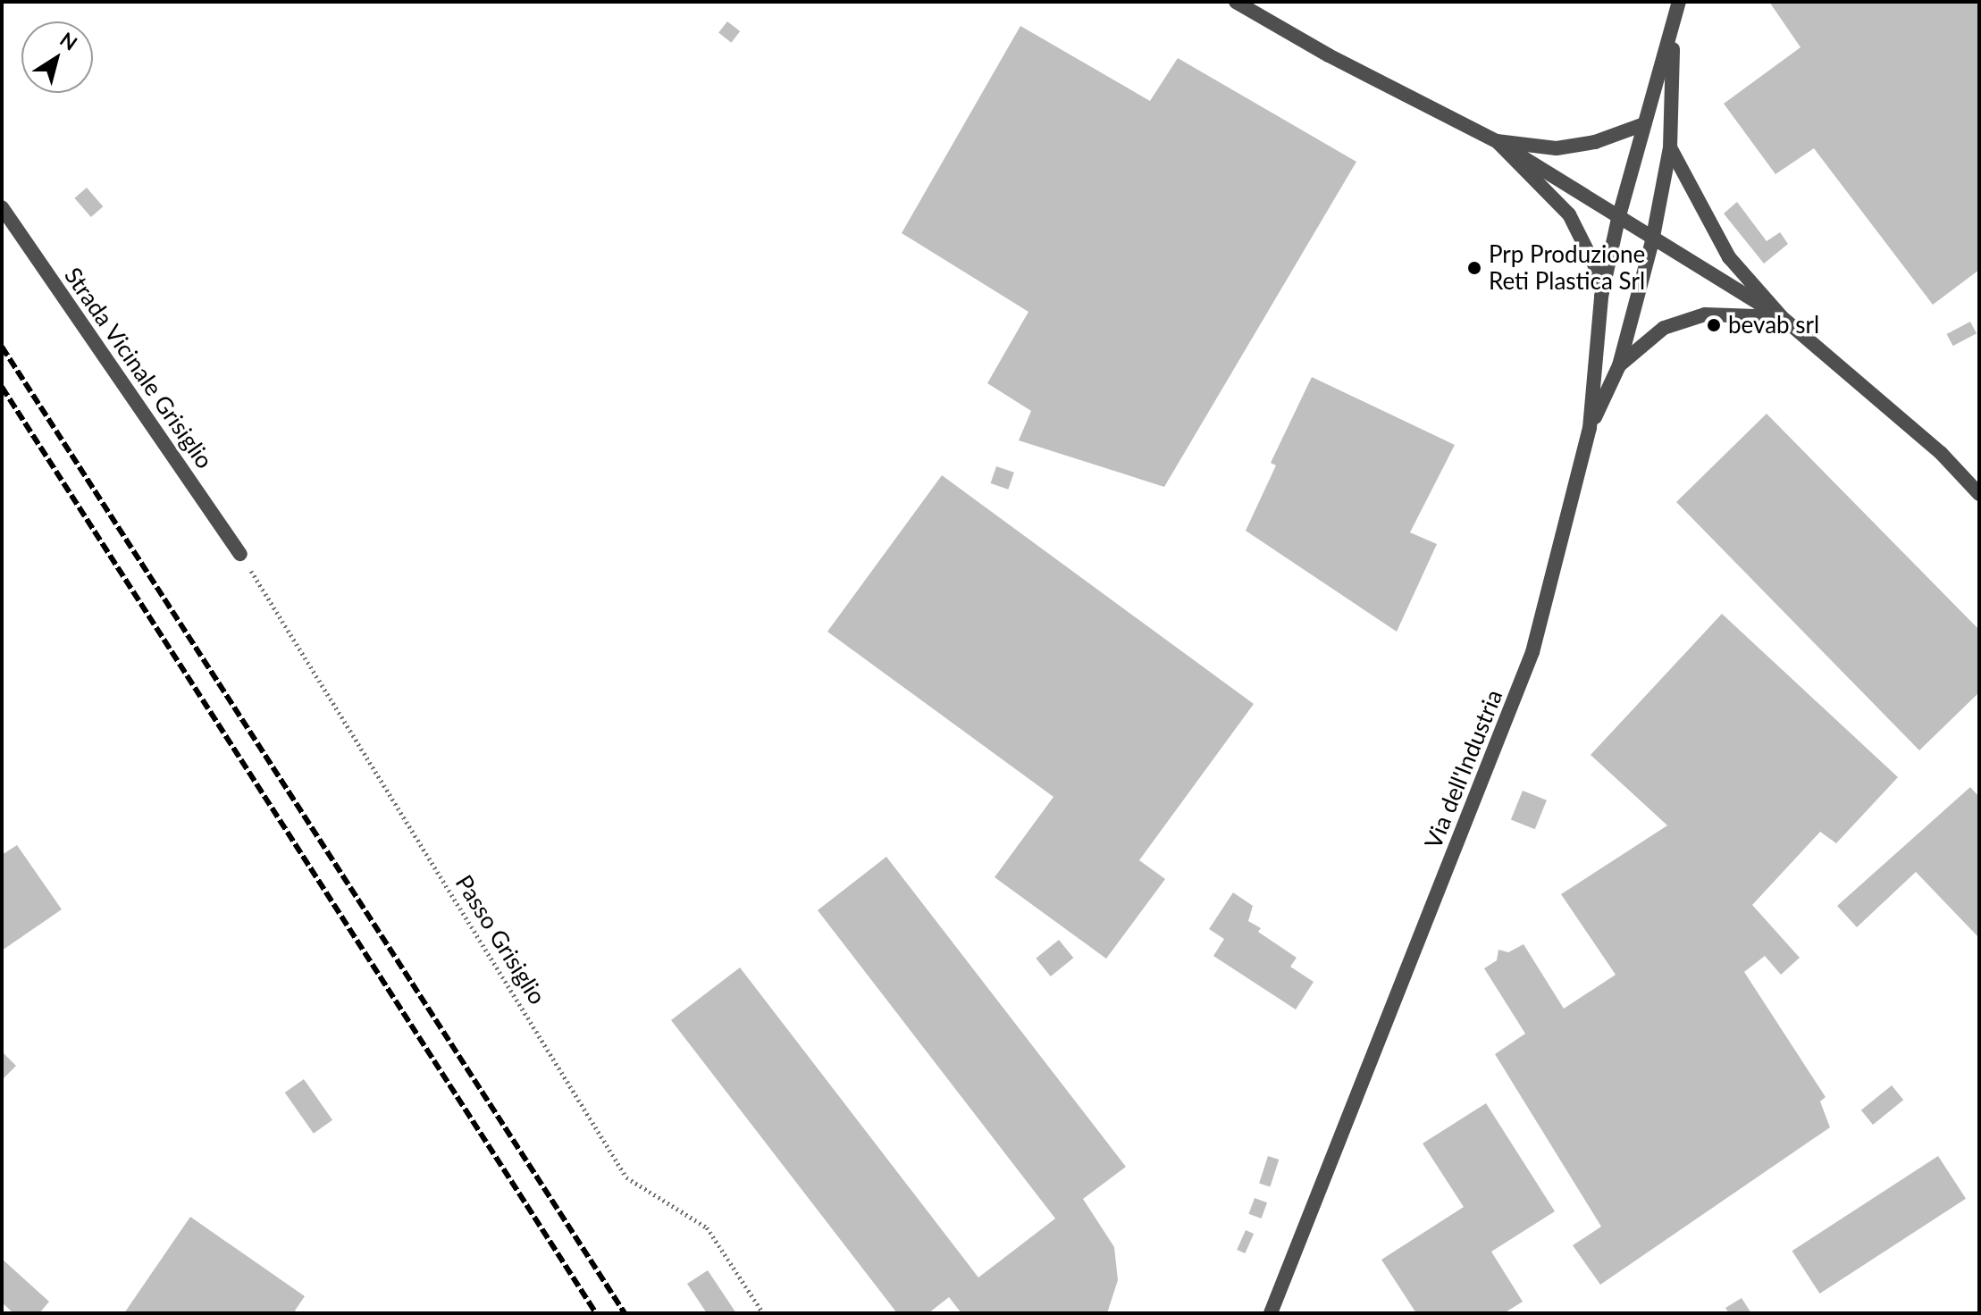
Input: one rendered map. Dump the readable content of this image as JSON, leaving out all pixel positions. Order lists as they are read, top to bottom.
{
  "streets": {
    "street": ["Strada Vicinale Grisiglio", "Via dell'Industria"],
    "path": ["Passo Grisiglio"]
  },
  "crossings": [
    ["Strada Vicinale Grisiglio", "Passo Grisiglio"]
  ],
  "places": ["Prp Produzione Reti Plastica Srl", "bevab srl"],
  "north": "top right"
}
